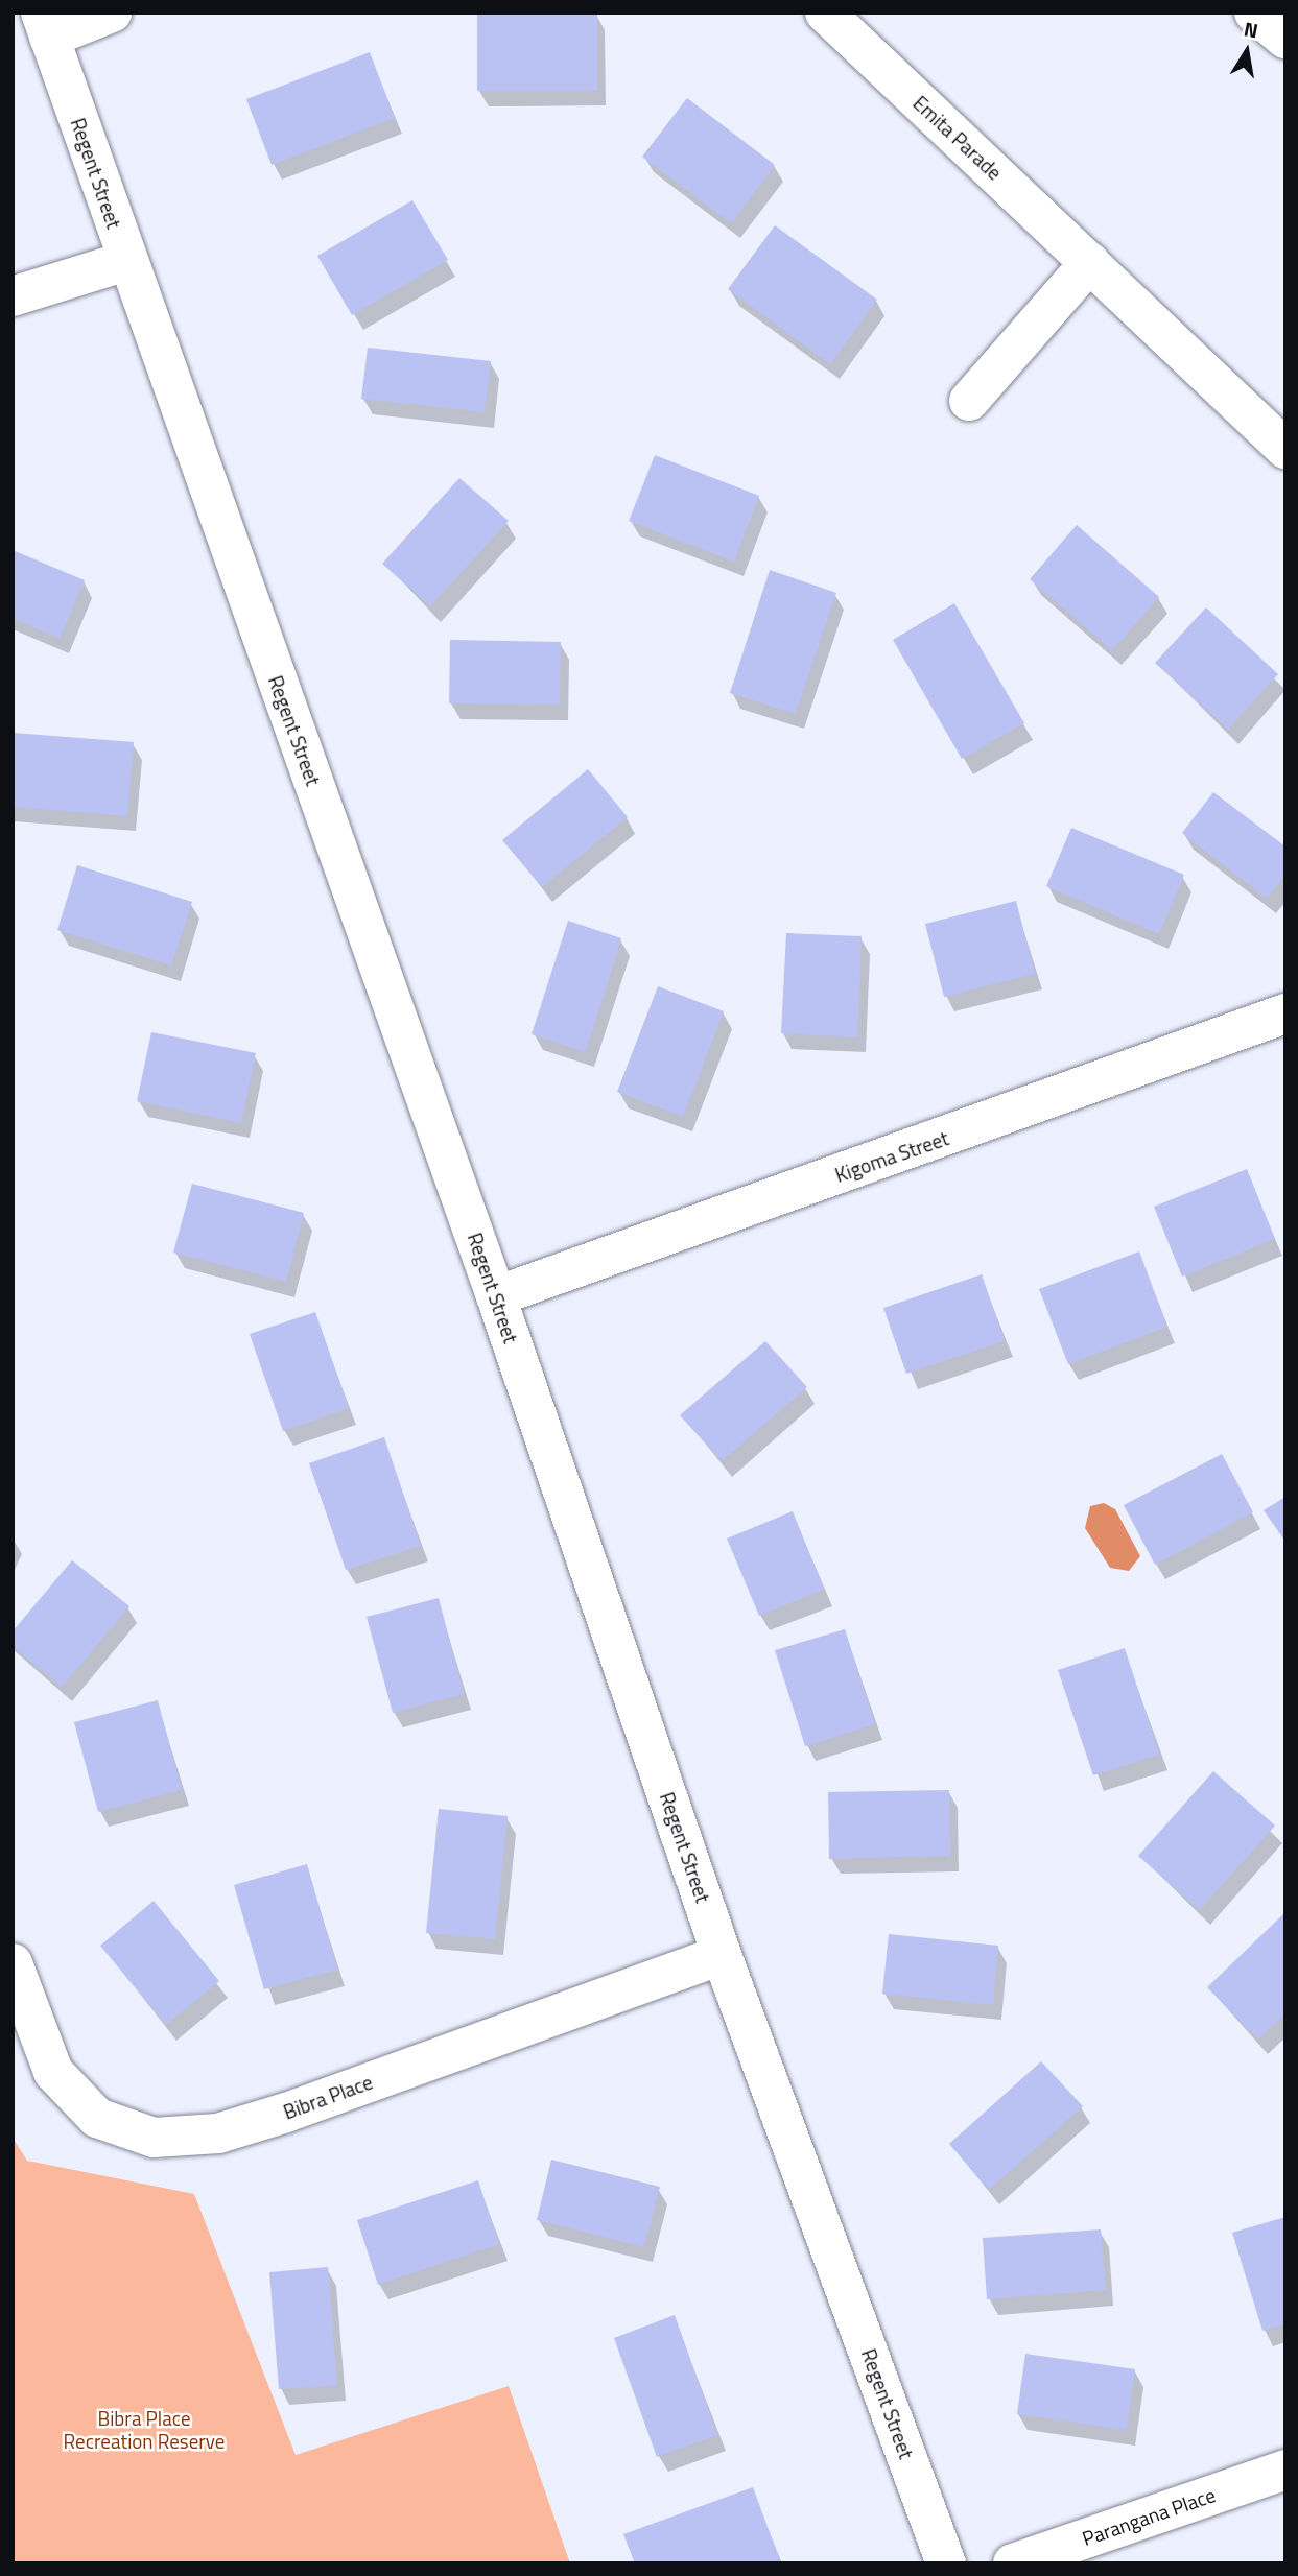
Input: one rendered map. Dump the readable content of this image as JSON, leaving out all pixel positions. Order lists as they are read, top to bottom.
{
  "streets": {
    "main road": [
      "Emita Parade",
      "Regent Street",
      "Kigoma Street",
      "Bibra Place",
      "Parangana Place"
    ]
  },
  "crossings": [
    ["Regent Street", "Kigoma Street"],
    ["Regent Street", "Bibra Place"]
  ],
  "parks": ["Bibra Place Recreation Reserve"],
  "north": "top"
}
